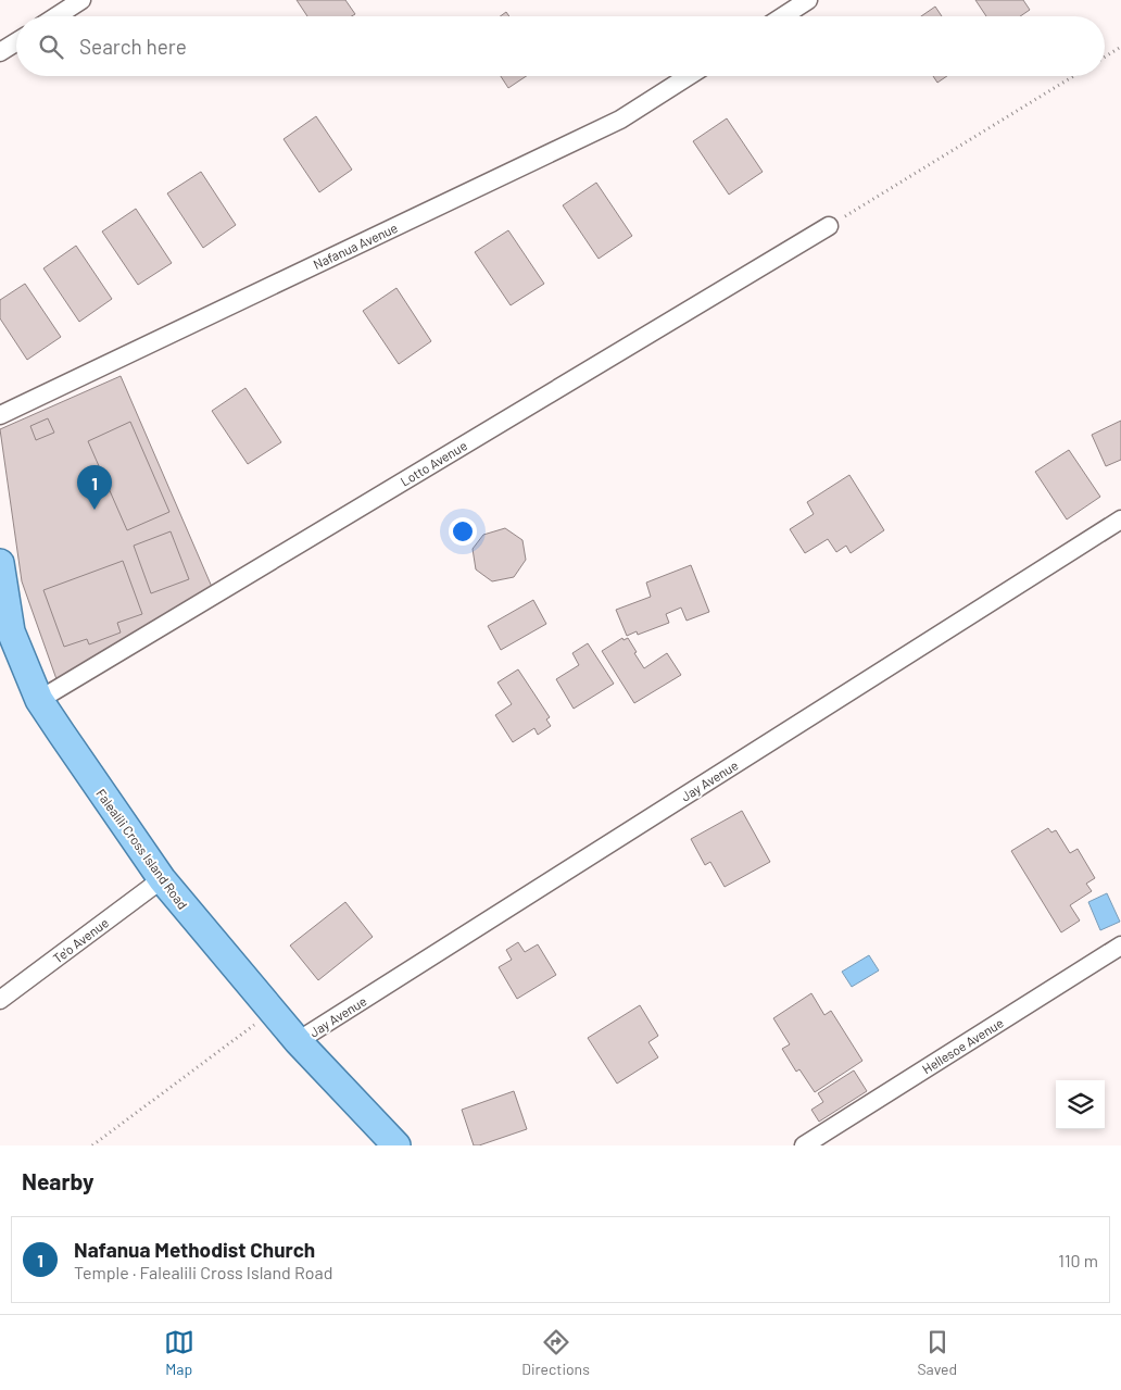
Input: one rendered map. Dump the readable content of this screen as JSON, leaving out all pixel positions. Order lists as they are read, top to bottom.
{
  "streets": {
    "main road": ["Falealili Cross Island Road"],
    "street": [
      "Nafanua Avenue",
      "Lotto Avenue",
      "Jay Avenue",
      "Te'o Avenue",
      "Hellesoe Avenue"
    ]
  },
  "crossings": [
    ["Lotto Avenue", "Falealili Cross Island Road"],
    ["Jay Avenue", "Falealili Cross Island Road"],
    ["Falealili Cross Island Road", "Te'o Avenue"]
  ],
  "page": {
    "search": "Search here",
    "pins": "1",
    "heading": "Nearby",
    "list": [
      {
        "mark": "1",
        "name": "Nafanua Methodist Church",
        "note": "Temple · Falealili Cross Island Road",
        "value": "110 m"
      }
    ],
    "nav": ["Map", "Directions", "Saved"]
  }
}
